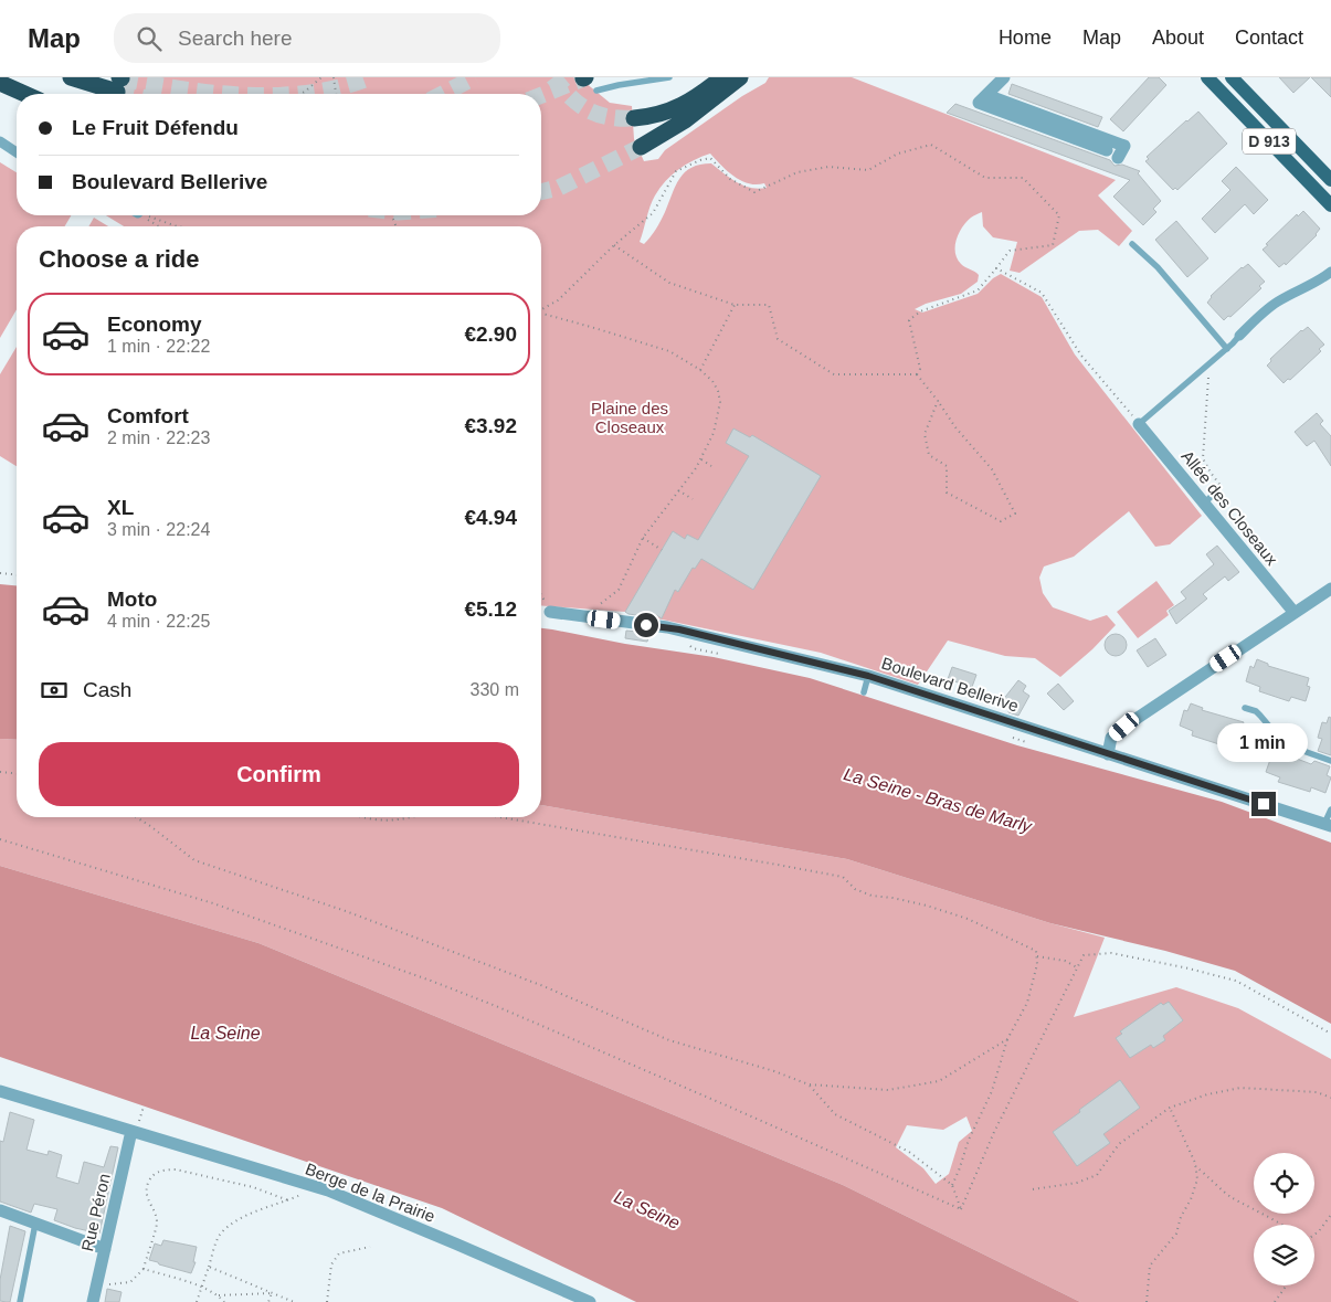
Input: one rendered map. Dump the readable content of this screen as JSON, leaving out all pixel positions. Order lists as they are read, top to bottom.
{
  "streets": {
    "main road": ["D 913"],
    "street": [
      "Allée des Closeaux",
      "Boulevard Bellerive",
      "Berge de la Prairie",
      "Rue Péron"
    ]
  },
  "crossings": [
    ["Berge de la Prairie", "Rue Péron"]
  ],
  "water": ["La Seine - Bras de Marly", "La Seine"],
  "parks": ["Plaine des Closeaux"],
  "page": {
    "header": "Map",
    "search": "Search here",
    "nav": [
      "Home",
      "Map",
      "About",
      "Contact"
    ],
    "banner": ["Le Fruit Défendu", "Boulevard Bellerive"],
    "heading": "Choose a ride",
    "list": [
      {
        "name": "Economy",
        "note": "1 min · 22:22",
        "value": "€2.90"
      },
      {
        "name": "Comfort",
        "note": "2 min · 22:23",
        "value": "€3.92"
      },
      {
        "name": "XL",
        "note": "3 min · 22:24",
        "value": "€4.94"
      },
      {
        "name": "Moto",
        "note": "4 min · 22:25",
        "value": "€5.12"
      }
    ],
    "pay": ["Cash", "330 m"],
    "bubble": "1 min",
    "buttons": "Confirm"
  }
}
